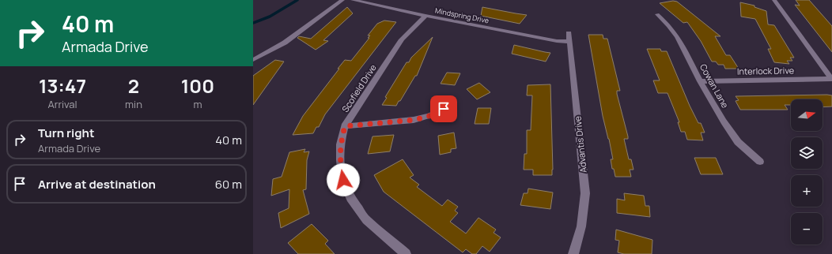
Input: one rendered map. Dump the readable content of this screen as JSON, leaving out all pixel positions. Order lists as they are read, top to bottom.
{
  "streets": {
    "street": [
      "Mindspring Drive",
      "Interlock Drive",
      "Cowan Lane",
      "Scofield Drive",
      "Advantis Drive"
    ]
  },
  "crossings": [
    ["Mindspring Drive", "Scofield Drive"],
    ["Mindspring Drive", "Advantis Drive"],
    ["Interlock Drive", "Cowan Lane"]
  ],
  "north": "right",
  "page": {
    "turn": ["40 m", "Armada Drive"],
    "eta": [
      "13:47",
      "Arrival",
      "2",
      "min",
      "100",
      "m"
    ],
    "map_buttons": ["+", "−"],
    "list": [
      {
        "name": "Turn right",
        "note": "Armada Drive",
        "value": "40 m"
      },
      {
        "name": "Arrive at destination",
        "value": "60 m"
      }
    ]
  }
}
